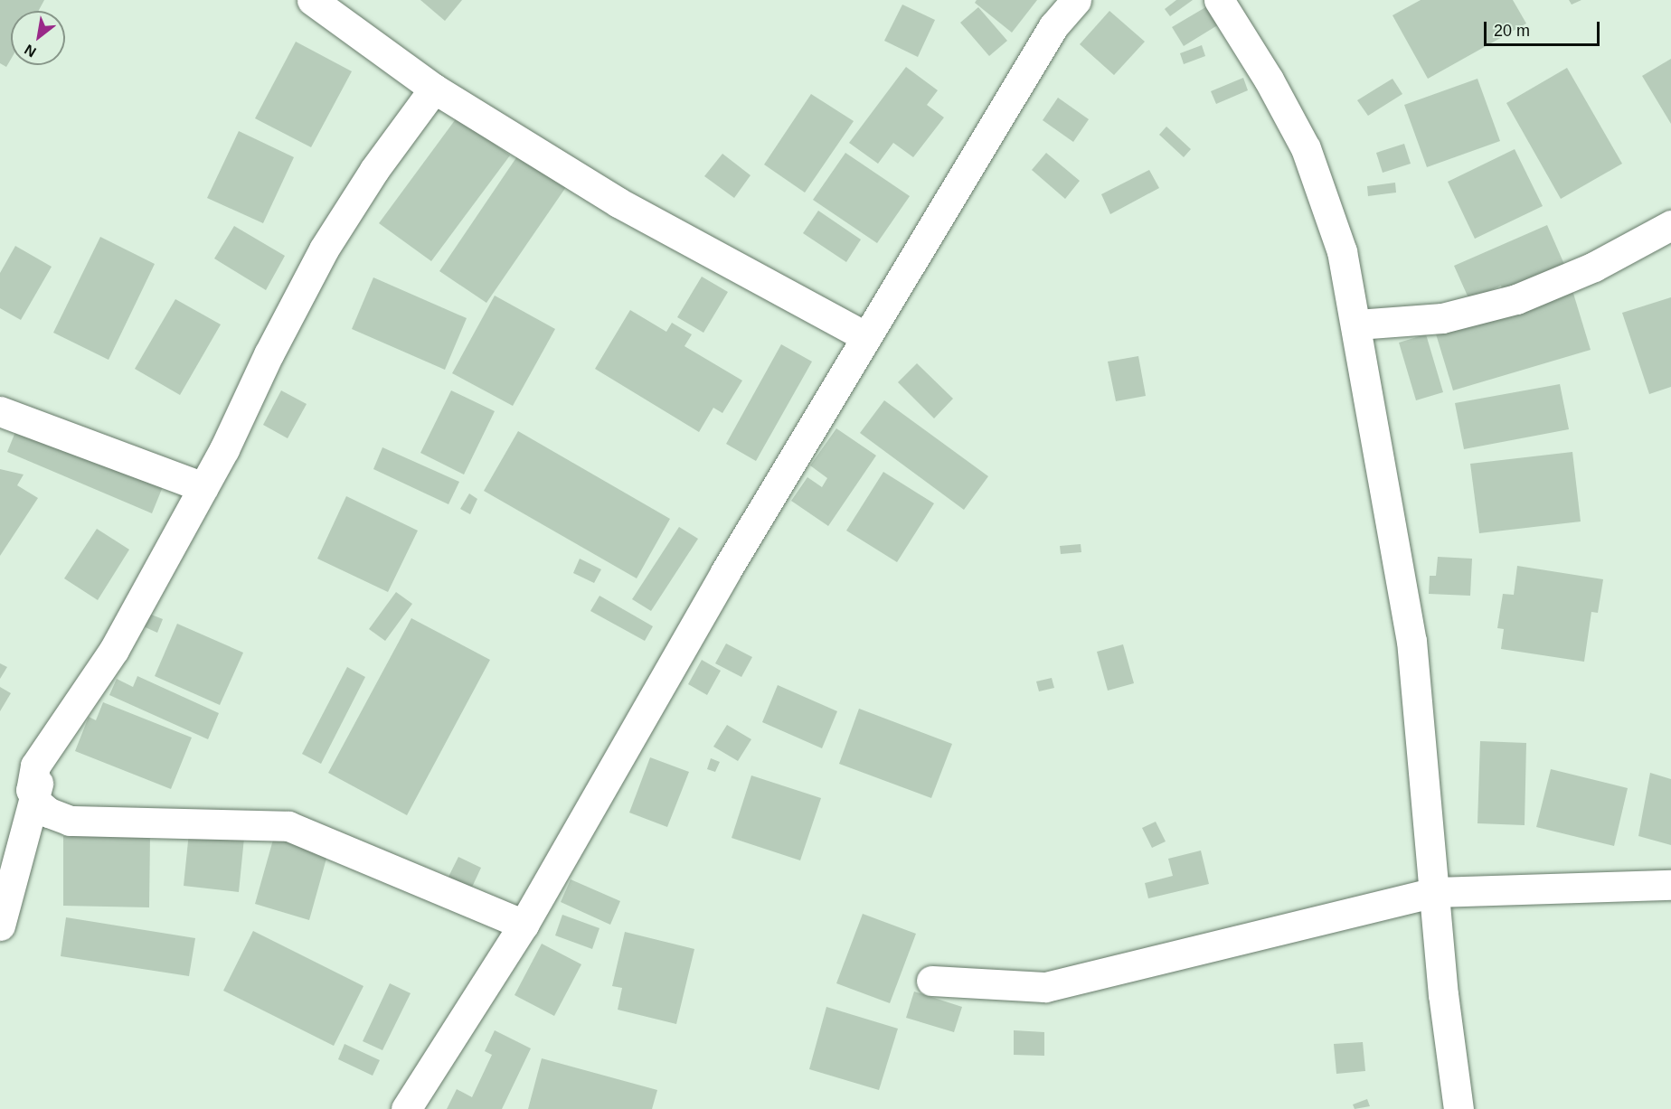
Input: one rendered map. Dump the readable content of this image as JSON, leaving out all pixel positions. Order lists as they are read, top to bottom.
{
  "scale_bar": "20 m",
  "north": "bottom left"
}
